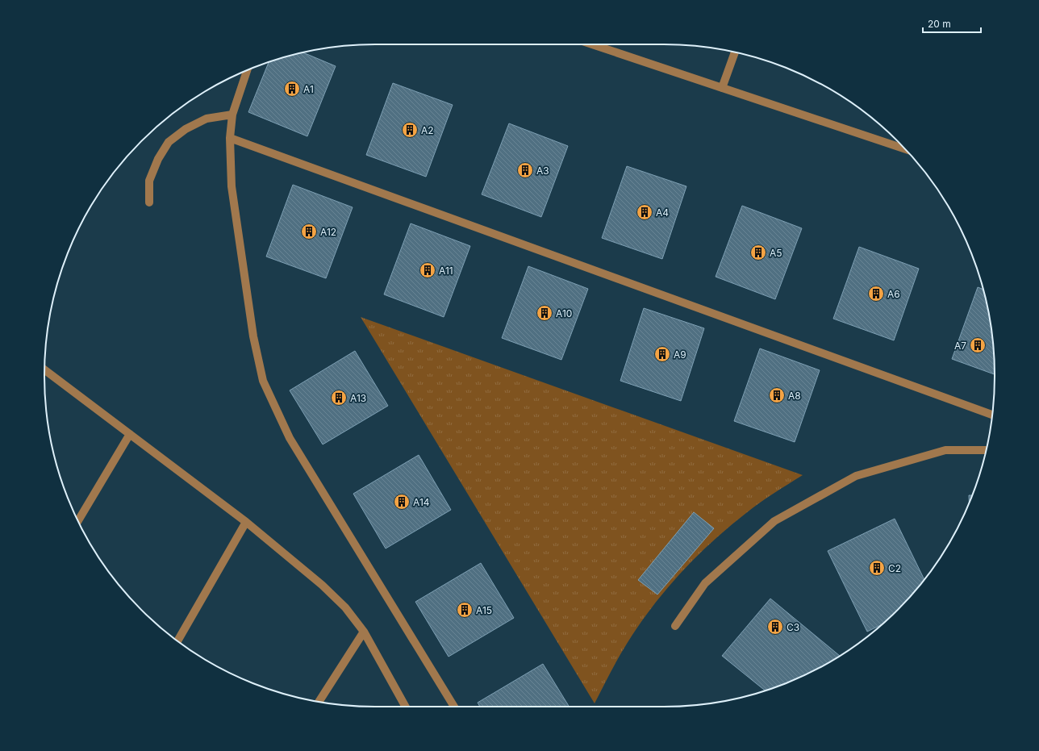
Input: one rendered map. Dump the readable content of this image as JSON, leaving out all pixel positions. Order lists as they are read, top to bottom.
{
  "places": {
    "building": [
      "A1",
      "A2",
      "A3",
      "A4",
      "A12",
      "A5",
      "A11",
      "A6",
      "A10",
      "A7",
      "A9",
      "A8",
      "A13",
      "A14",
      "C2",
      "A15",
      "C3"
    ]
  },
  "scale_bar": "20 m"
}
